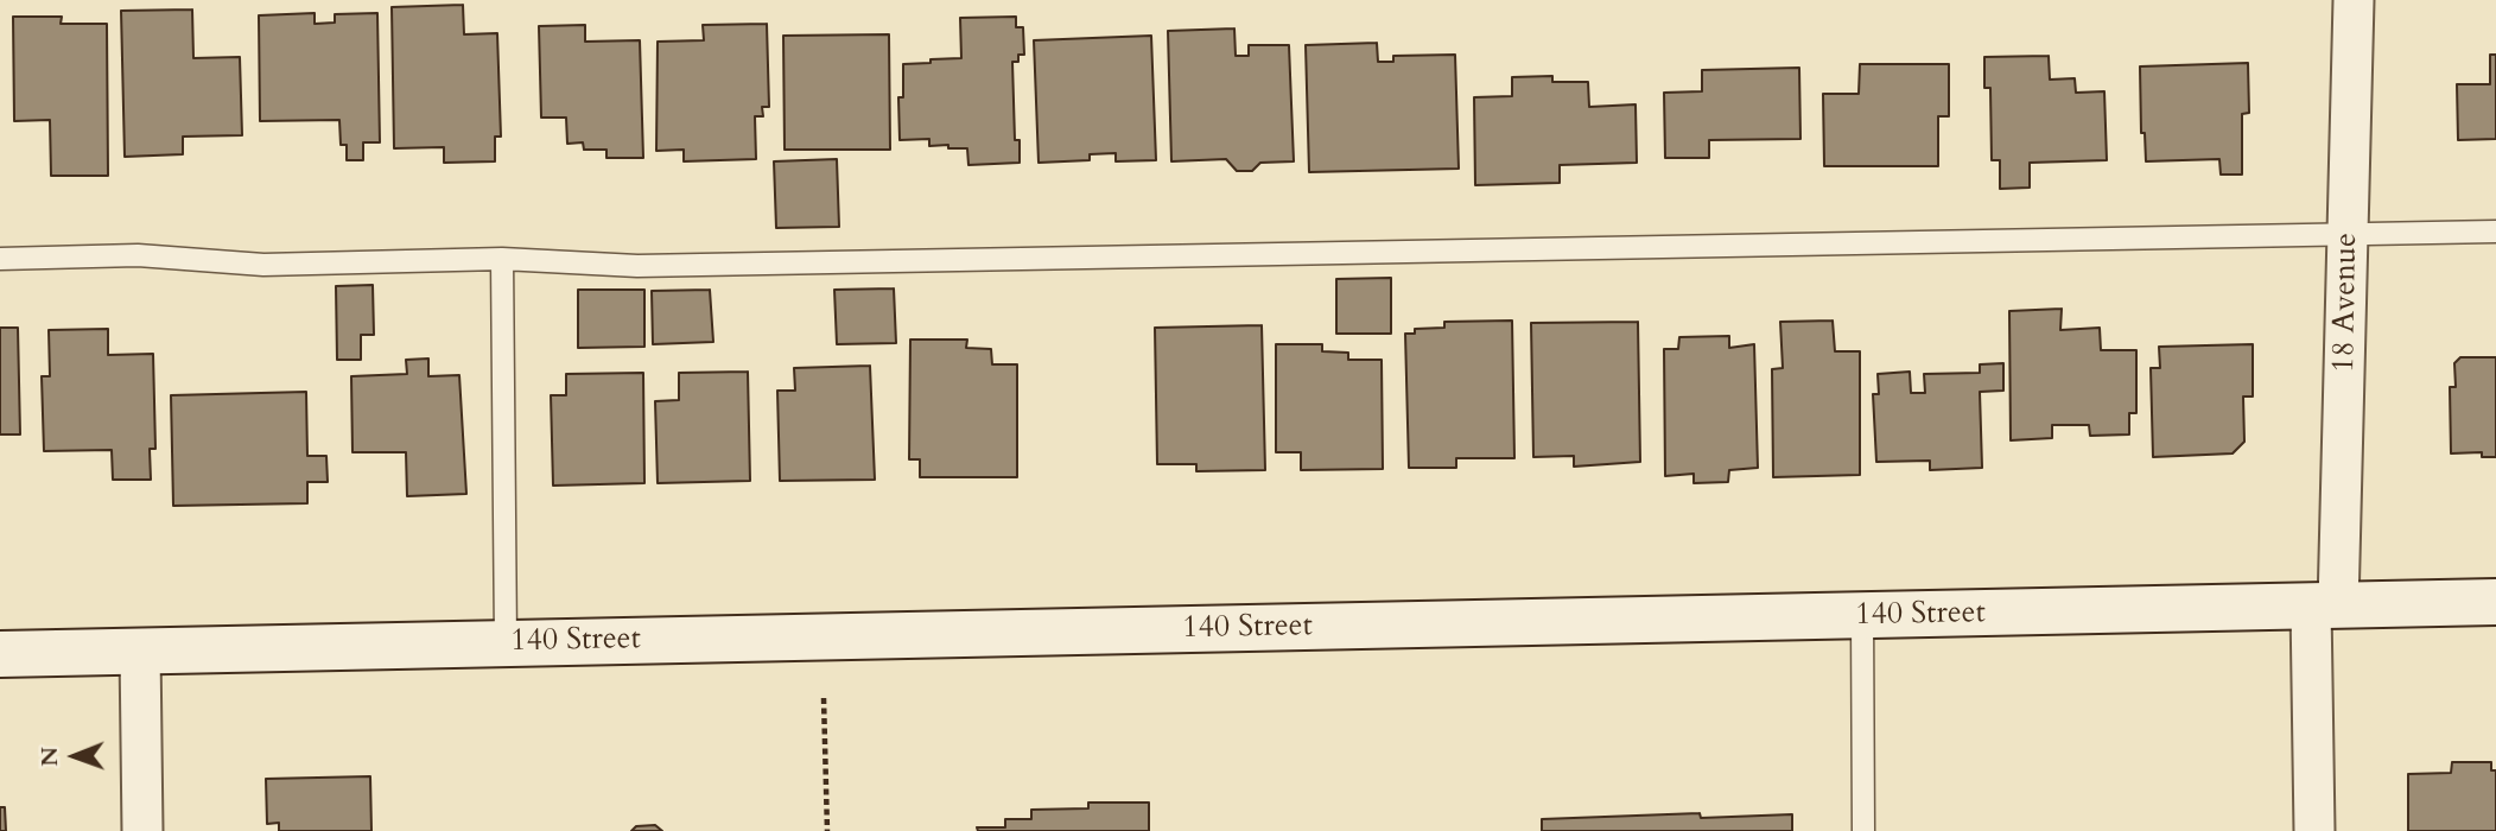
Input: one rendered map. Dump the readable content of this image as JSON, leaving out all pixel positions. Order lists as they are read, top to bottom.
{
  "streets": {
    "main road": ["140 Street"],
    "street": ["18 Avenue"]
  },
  "crossings": [
    ["18 Avenue", "140 Street"]
  ],
  "north": "left"
}
